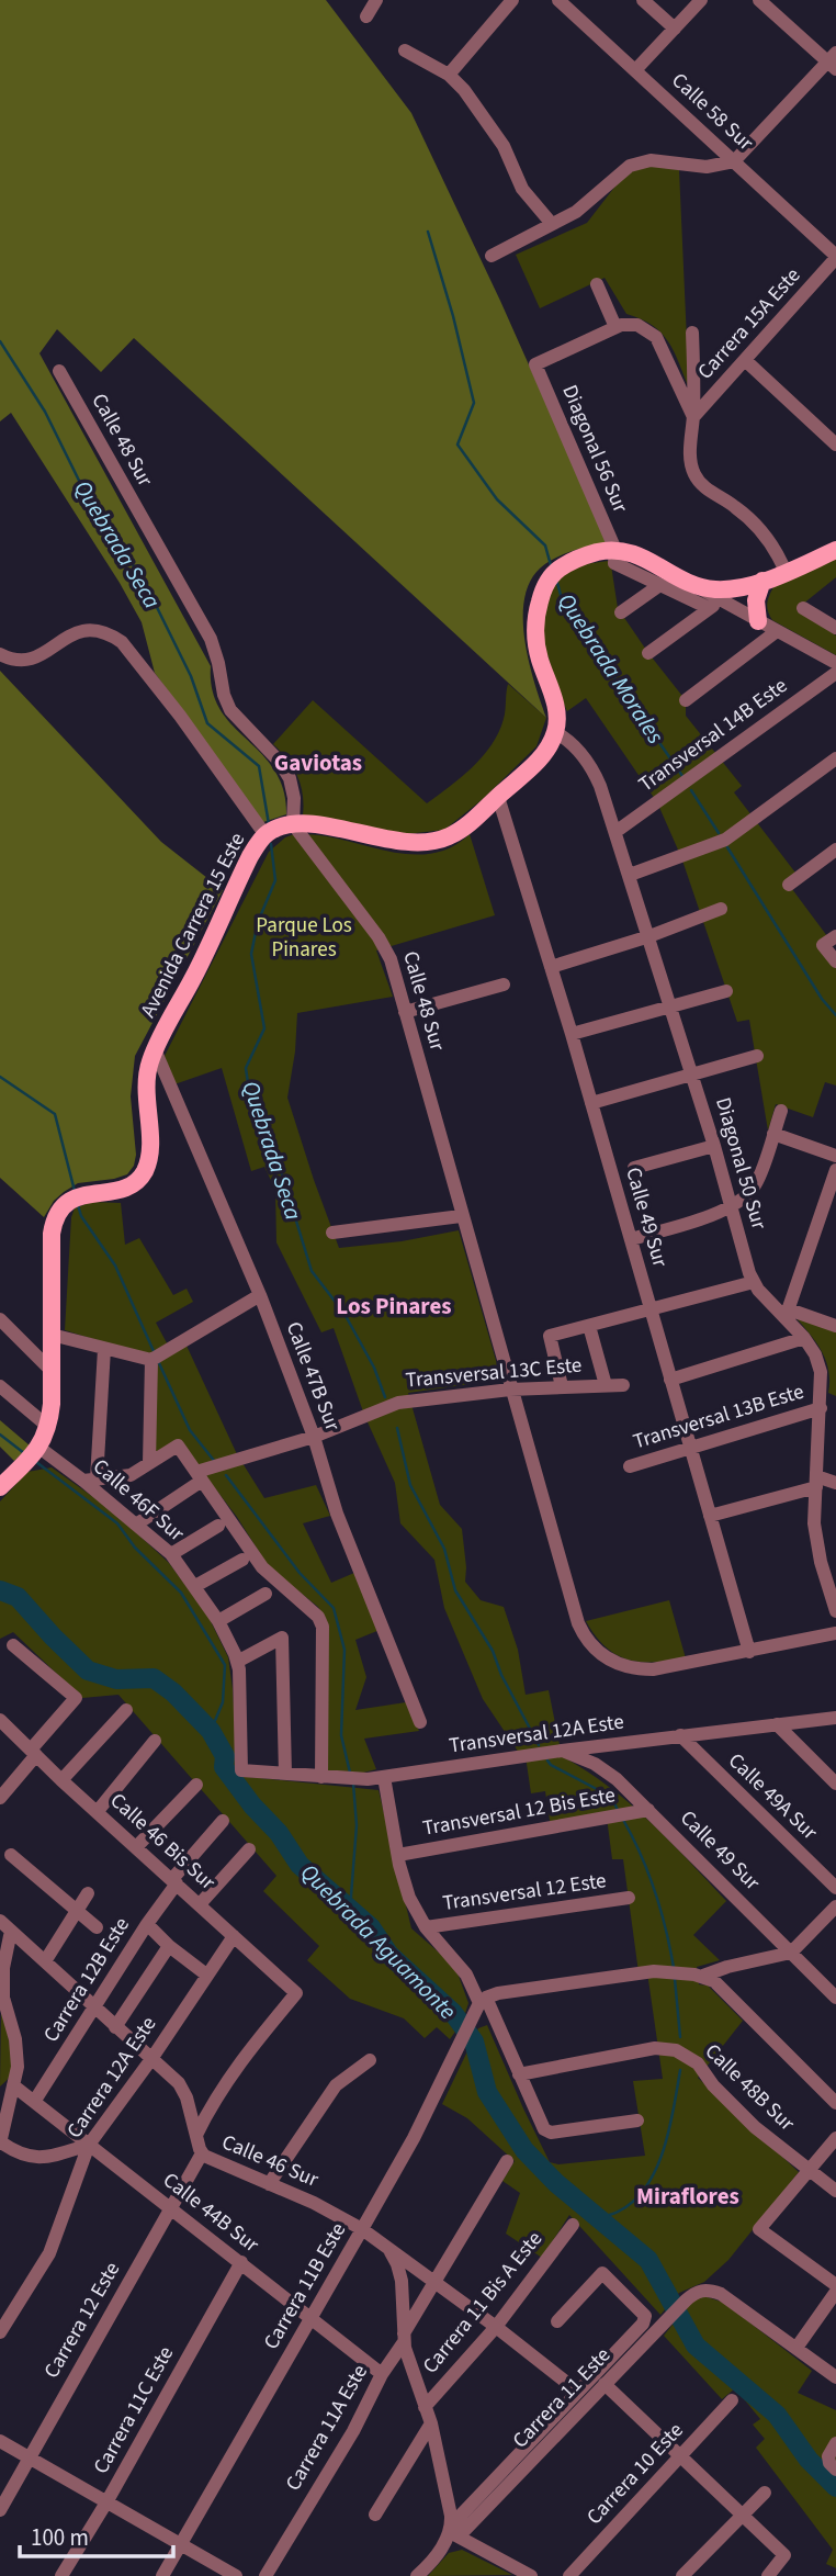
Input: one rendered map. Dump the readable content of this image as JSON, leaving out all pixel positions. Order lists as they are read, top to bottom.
{
  "streets": {
    "main road": ["Avenida Carrera 15 Este"],
    "street": [
      "Calle 58 Sur",
      "Carrera 15A Este",
      "Calle 48 Sur",
      "Diagonal 56 Sur",
      "Transversal 14B Este",
      "Diagonal 50 Sur",
      "Calle 49 Sur",
      "Transversal 13C Este",
      "Calle 47B Sur",
      "Transversal 13B Este",
      "Calle 46F Sur",
      "Transversal 12A Este",
      "Calle 49A Sur",
      "Transversal 12 Bis Este",
      "Calle 46 Bis Sur",
      "Transversal 12 Este",
      "Carrera 12B Este",
      "Carrera 12A Este",
      "Calle 48B Sur",
      "Calle 46 Sur",
      "Calle 44B Sur",
      "Carrera 11B Este",
      "Carrera 11 Bis A Este",
      "Carrera 12 Este",
      "Carrera 11 Este",
      "Carrera 11C Este",
      "Carrera 11A Este",
      "Carrera 10 Este"
    ]
  },
  "crossings": [
    ["Calle 58 Sur", "Carrera 15A Este"],
    ["Calle 48 Sur", "Avenida Carrera 15 Este"],
    ["Calle 48 Sur", "Calle 49 Sur"],
    ["Calle 48 Sur", "Transversal 13C Este"],
    ["Transversal 14B Este", "Diagonal 50 Sur"],
    ["Avenida Carrera 15 Este", "Diagonal 50 Sur"],
    ["Avenida Carrera 15 Este", "Calle 49 Sur"],
    ["Avenida Carrera 15 Este", "Calle 47B Sur"],
    ["Avenida Carrera 15 Este", "Calle 46F Sur"],
    ["Diagonal 50 Sur", "Transversal 13B Este"],
    ["Calle 49 Sur", "Transversal 13B Este"],
    ["Calle 49 Sur", "Transversal 12A Este"],
    ["Calle 49 Sur", "Transversal 12 Bis Este"],
    ["Transversal 13C Este", "Calle 47B Sur"],
    ["Transversal 13C Este", "Calle 46F Sur"],
    ["Calle 46F Sur", "Transversal 12A Este"],
    ["Transversal 12A Este", "Calle 49A Sur"],
    ["Calle 46 Bis Sur", "Carrera 12B Este"],
    ["Calle 46 Bis Sur", "Carrera 12A Este"],
    ["Calle 46 Bis Sur", "Calle 46 Sur"],
    ["Carrera 12B Este", "Calle 46 Sur"],
    ["Carrera 12B Este", "Calle 44B Sur"],
    ["Carrera 12A Este", "Calle 46 Sur"],
    ["Carrera 12A Este", "Calle 44B Sur"],
    ["Calle 46 Sur", "Carrera 11B Este"],
    ["Calle 46 Sur", "Carrera 11 Bis A Este"],
    ["Calle 46 Sur", "Carrera 12 Este"],
    ["Calle 46 Sur", "Carrera 11 Este"],
    ["Calle 46 Sur", "Carrera 11A Este"],
    ["Calle 44B Sur", "Carrera 11B Este"],
    ["Calle 44B Sur", "Carrera 12 Este"],
    ["Calle 44B Sur", "Carrera 11C Este"],
    ["Calle 44B Sur", "Carrera 11A Este"]
  ],
  "districts": ["Gaviotas", "Los Pinares", "Miraflores"],
  "water": ["Quebrada Seca", "Quebrada Morales", "Quebrada Aguamonte"],
  "parks": ["Parque Los Pinares"],
  "scale_bar": "100 m"
}
